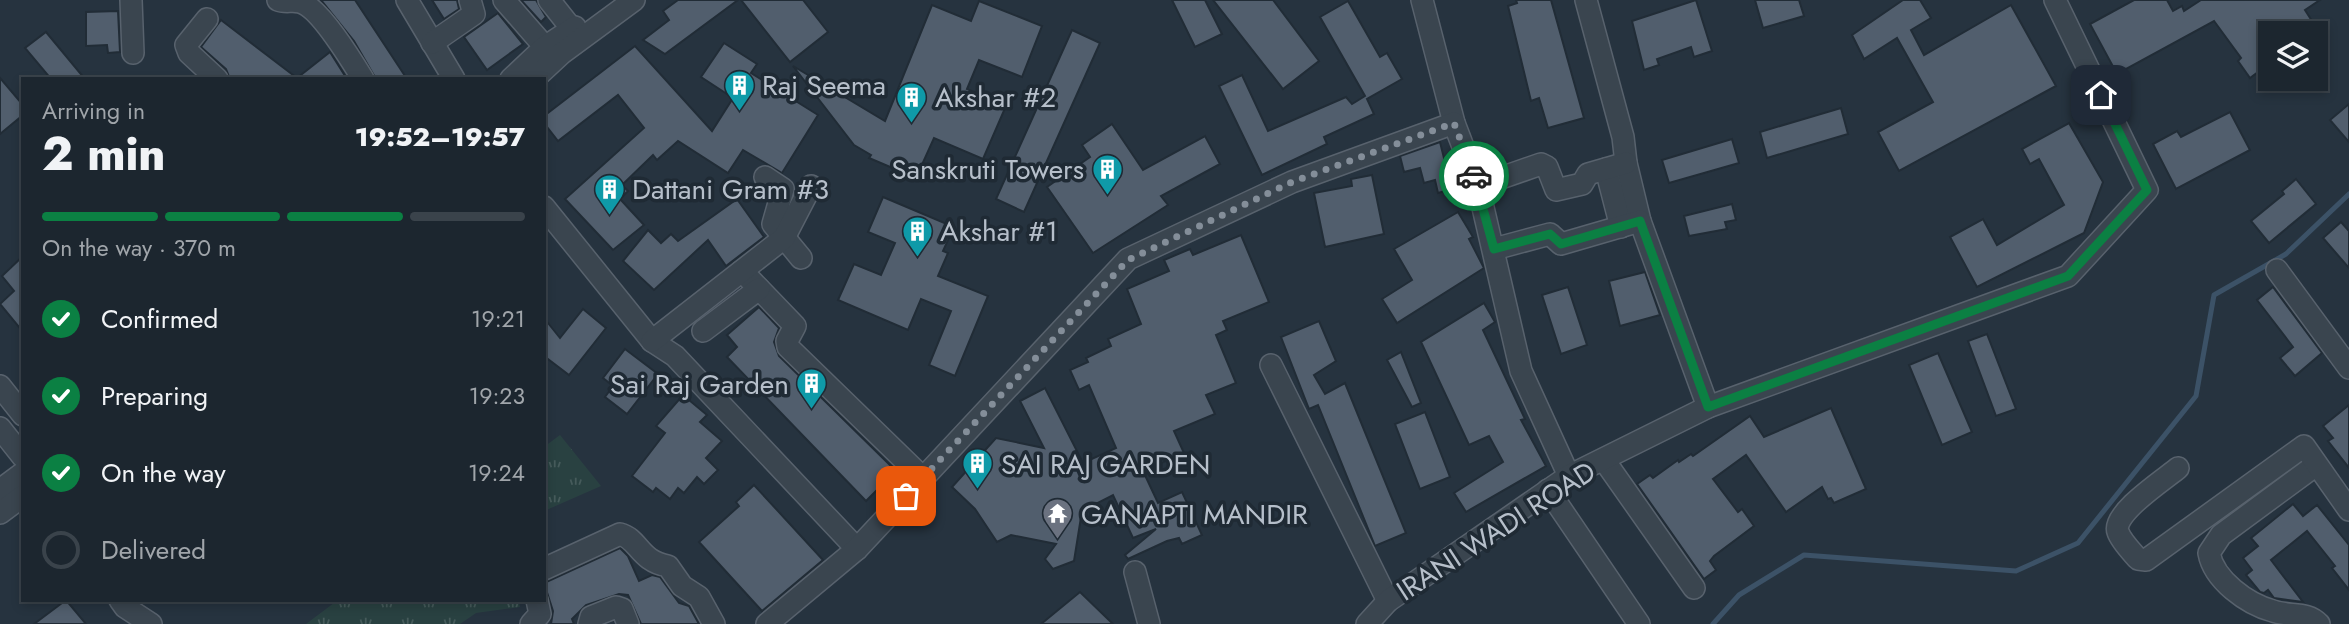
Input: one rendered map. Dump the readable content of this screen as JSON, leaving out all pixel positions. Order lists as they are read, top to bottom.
{
  "streets": {
    "street": ["IRANI WADI ROAD"]
  },
  "places": {
    "building": [
      "Raj Seema",
      "Akshar #2",
      "Sanskruti Towers",
      "Dattani Gram #3",
      "Akshar #1",
      "Sai Raj Garden",
      "SAI RAJ GARDEN"
    ],
    "temple": ["GANAPTI MANDIR"]
  },
  "page": {
    "heading": ["2 min", "Arriving in", "19:52–19:57"],
    "bar": "On the way · 370 m",
    "list": [
      ["Confirmed", "19:21"],
      ["Preparing", "19:23"],
      ["On the way", "19:24"],
      "Delivered"
    ]
  }
}
